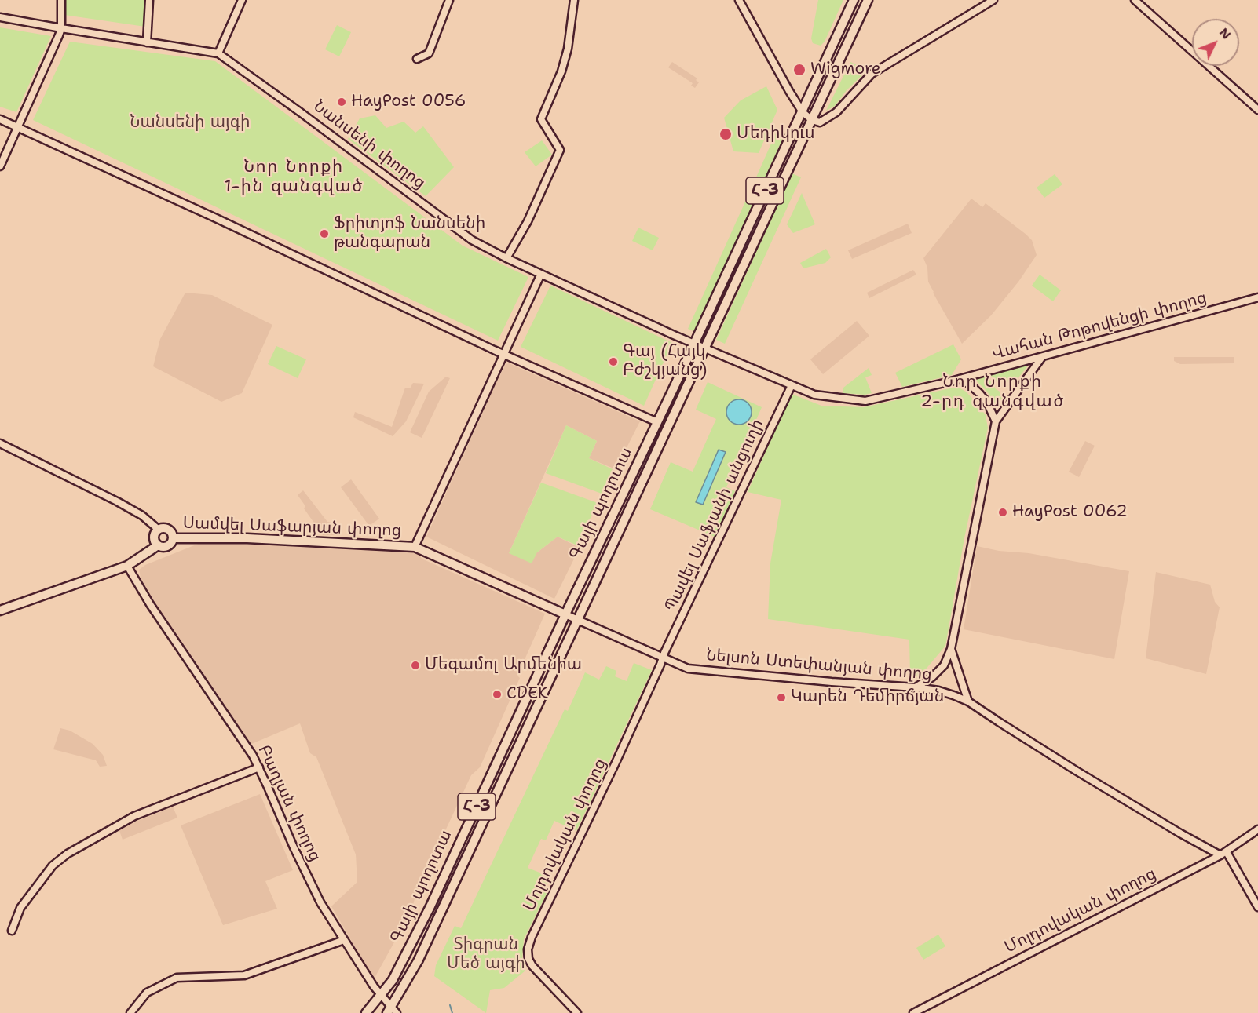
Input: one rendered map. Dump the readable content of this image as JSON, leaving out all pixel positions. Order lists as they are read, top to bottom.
{
  "streets": {
    "main road": ["Հ-3", "Գայի պողոտա", "Սամվել Սաֆարյան փողոց"],
    "street": [
      "Նանսենի փողոց",
      "Վահան Թոթովենցի փողոց",
      "Պավել Սաֆյանի անցուղի",
      "Նելսոն Ստեփանյան փողոց",
      "Բաղյան փողոց",
      "Մոլդովական փողոց"
    ]
  },
  "crossings": [
    ["Նանսենի փողոց", "Վահան Թոթովենցի փողոց"],
    ["Նանսենի փողոց", "Գայի պողոտա"],
    ["Վահան Թոթովենցի փողոց", "Գայի պողոտա"],
    ["Վահան Թոթովենցի փողոց", "Պավել Սաֆյանի անցուղի"],
    ["Գայի պողոտա", "Սամվել Սաֆարյան փողոց"],
    ["Գայի պողոտա", "Նելսոն Ստեփանյան փողոց"],
    ["Գայի պողոտա", "Բաղյան փողոց"],
    ["Պավել Սաֆյանի անցուղի", "Նելսոն Ստեփանյան փողոց"],
    ["Պավել Սաֆյանի անցուղի", "Մոլդովական փողոց"],
    ["Սամվել Սաֆարյան փողոց", "Նելսոն Ստեփանյան փողոց"],
    ["Նելսոն Ստեփանյան փողոց", "Մոլդովական փողոց"]
  ],
  "districts": ["Նոր Նորքի 1-ին զանգված", "Նոր Նորքի 2-րդ զանգված"],
  "parks": ["Նանսենի այգի", "Տիգրան Մեծ այգի"],
  "places": [
    "Wigmore",
    "HayPost 0056",
    "Մեդիկուս",
    "Ֆրիտյոֆ Նանսենի թանգարան",
    "Գայ (Հայկ Բժշկյանց)",
    "HayPost 0062",
    "Մեգամոլ Արմենիա",
    "CDEK",
    "Կարեն Դեմիրճյան"
  ],
  "north": "top right"
}
